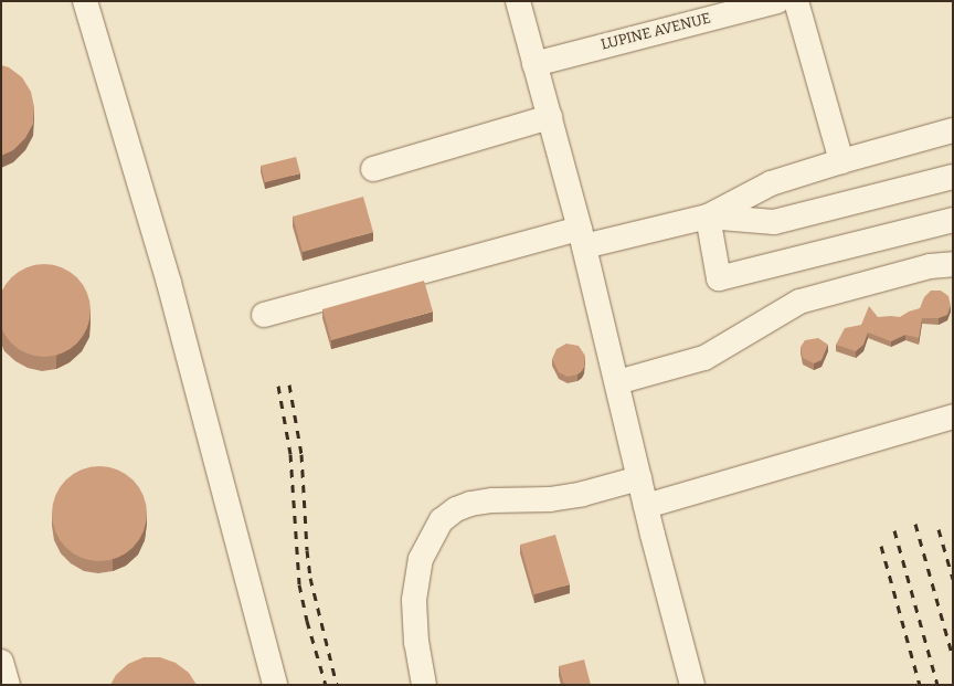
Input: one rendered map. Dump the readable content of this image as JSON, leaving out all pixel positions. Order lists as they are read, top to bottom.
{
  "streets": {
    "street": ["LUPINE AVENUE"]
  }
}
